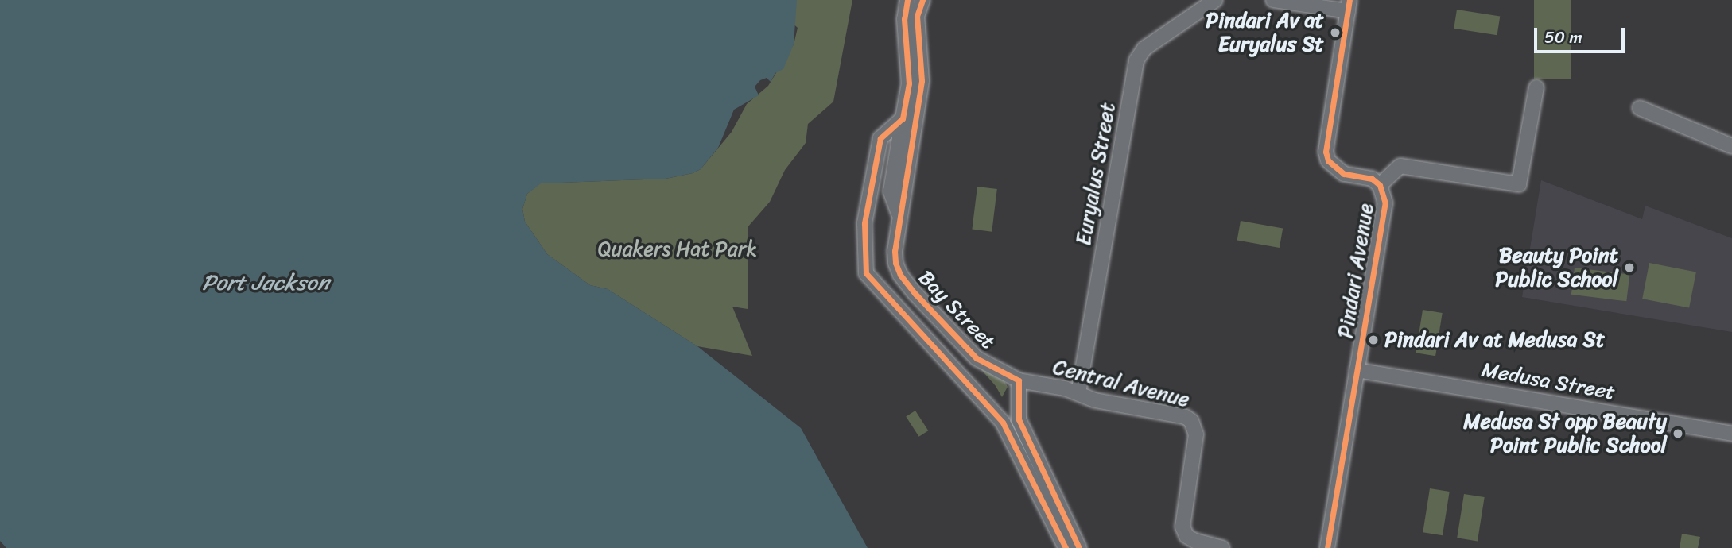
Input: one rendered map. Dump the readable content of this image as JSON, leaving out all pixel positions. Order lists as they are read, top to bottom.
{
  "streets": {
    "street": [
      "Euryalus Street",
      "Pindari Avenue",
      "Bay Street",
      "Medusa Street",
      "Central Avenue"
    ]
  },
  "crossings": [
    ["Euryalus Street", "Central Avenue"],
    ["Pindari Avenue", "Medusa Street"],
    ["Bay Street", "Central Avenue"]
  ],
  "water": ["Port Jackson"],
  "parks": ["Quakers Hat Park"],
  "places": [
    "Pindari Av at Euryalus St",
    "Beauty Point Public School",
    "Pindari Av at Medusa St",
    "Medusa St opp Beauty Point Public School"
  ],
  "scale_bar": "50 m"
}
